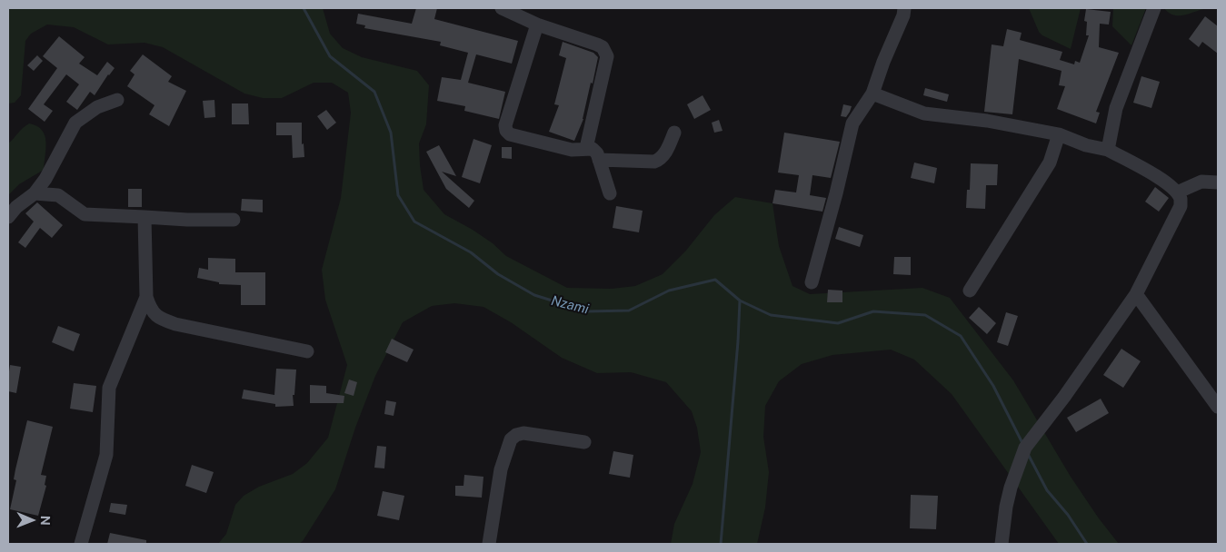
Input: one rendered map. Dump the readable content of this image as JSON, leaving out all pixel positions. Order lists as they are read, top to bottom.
{
  "water": ["Nzami"],
  "north": "right"
}
